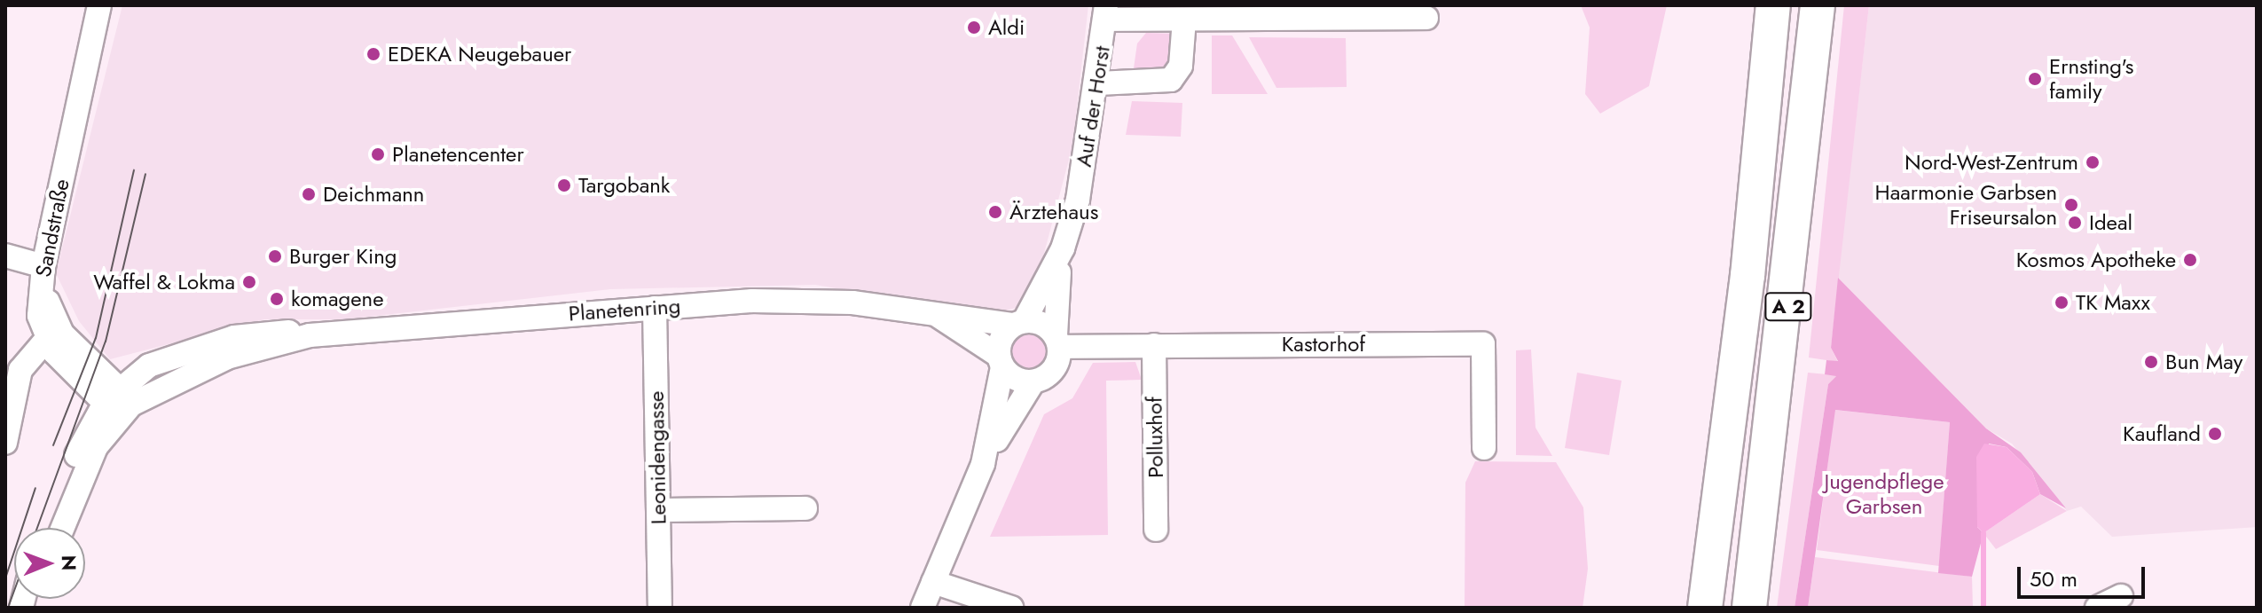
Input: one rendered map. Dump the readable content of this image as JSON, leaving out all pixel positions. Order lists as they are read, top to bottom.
{
  "streets": {
    "highway": ["A 2"],
    "street": [
      "Auf der Horst",
      "Sandstraße",
      "Planetenring",
      "Kastorhof",
      "Polluxhof",
      "Leonidengasse"
    ]
  },
  "crossings": [
    ["Auf der Horst", "Planetenring"],
    ["Auf der Horst", "Kastorhof"],
    ["Planetenring", "Kastorhof"],
    ["Planetenring", "Leonidengasse"],
    ["Kastorhof", "Polluxhof"]
  ],
  "parks": ["Jugendpflege Garbsen"],
  "places": [
    "Aldi",
    "EDEKA Neugebauer",
    "Ernsting's family",
    "Planetencenter",
    "Nord-West-Zentrum",
    "Targobank",
    "Deichmann",
    "Haarmonie Garbsen Friseursalon",
    "Ärztehaus",
    "Ideal",
    "Burger King",
    "Kosmos Apotheke",
    "Waffel & Lokma",
    "komagene",
    "TK Maxx",
    "Bun May",
    "Kaufland"
  ],
  "scale_bar": "50 m",
  "north": "right"
}
